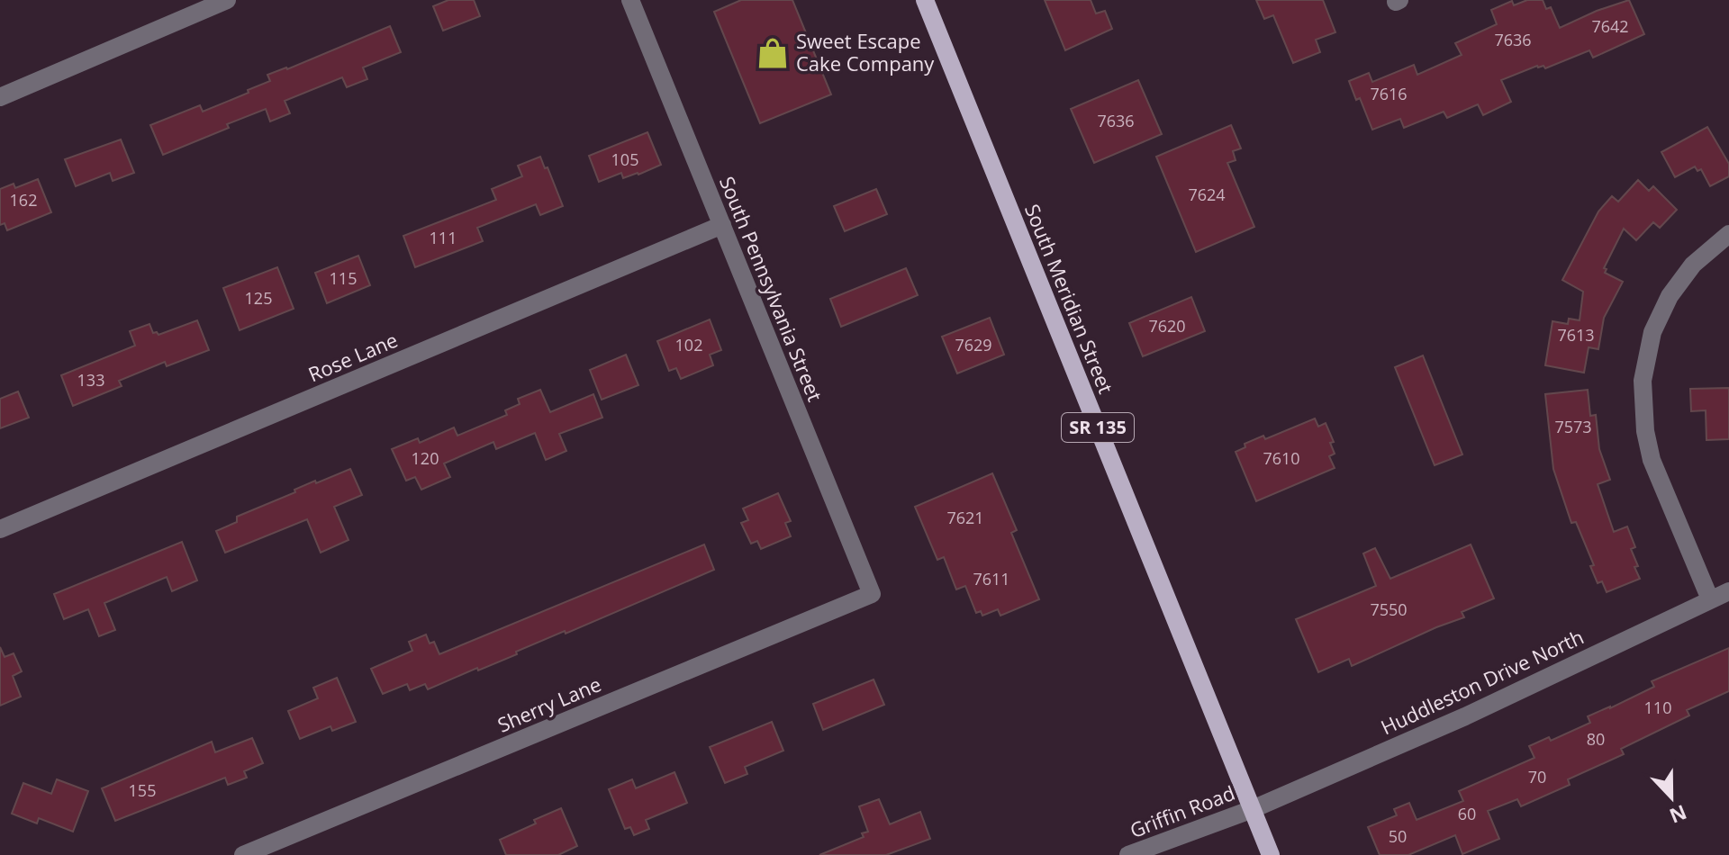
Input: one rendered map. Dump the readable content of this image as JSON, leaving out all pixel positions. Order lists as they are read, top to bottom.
{
  "streets": {
    "main road": ["South Meridian Street", "SR 135"],
    "street": [
      "South Pennsylvania Street",
      "Rose Lane",
      "Huddleston Drive North",
      "Sherry Lane",
      "Griffin Road"
    ]
  },
  "crossings": [
    ["South Pennsylvania Street", "Rose Lane"],
    ["South Pennsylvania Street", "Sherry Lane"],
    ["South Meridian Street", "Huddleston Drive North"],
    ["South Meridian Street", "Griffin Road"],
    ["Huddleston Drive North", "Griffin Road"]
  ],
  "places": {
    "shop": ["Sweet Escape Cake Company"]
  },
  "house_numbers": [
    "7642",
    "7636",
    "7616",
    "7636",
    "105",
    "7624",
    "162",
    "111",
    "115",
    "125",
    "7620",
    "7613",
    "102",
    "7629",
    "133",
    "7573",
    "120",
    "7610",
    "7621",
    "7611",
    "7550",
    "110",
    "80",
    "70",
    "155",
    "60",
    "50"
  ],
  "north": "bottom"
}
